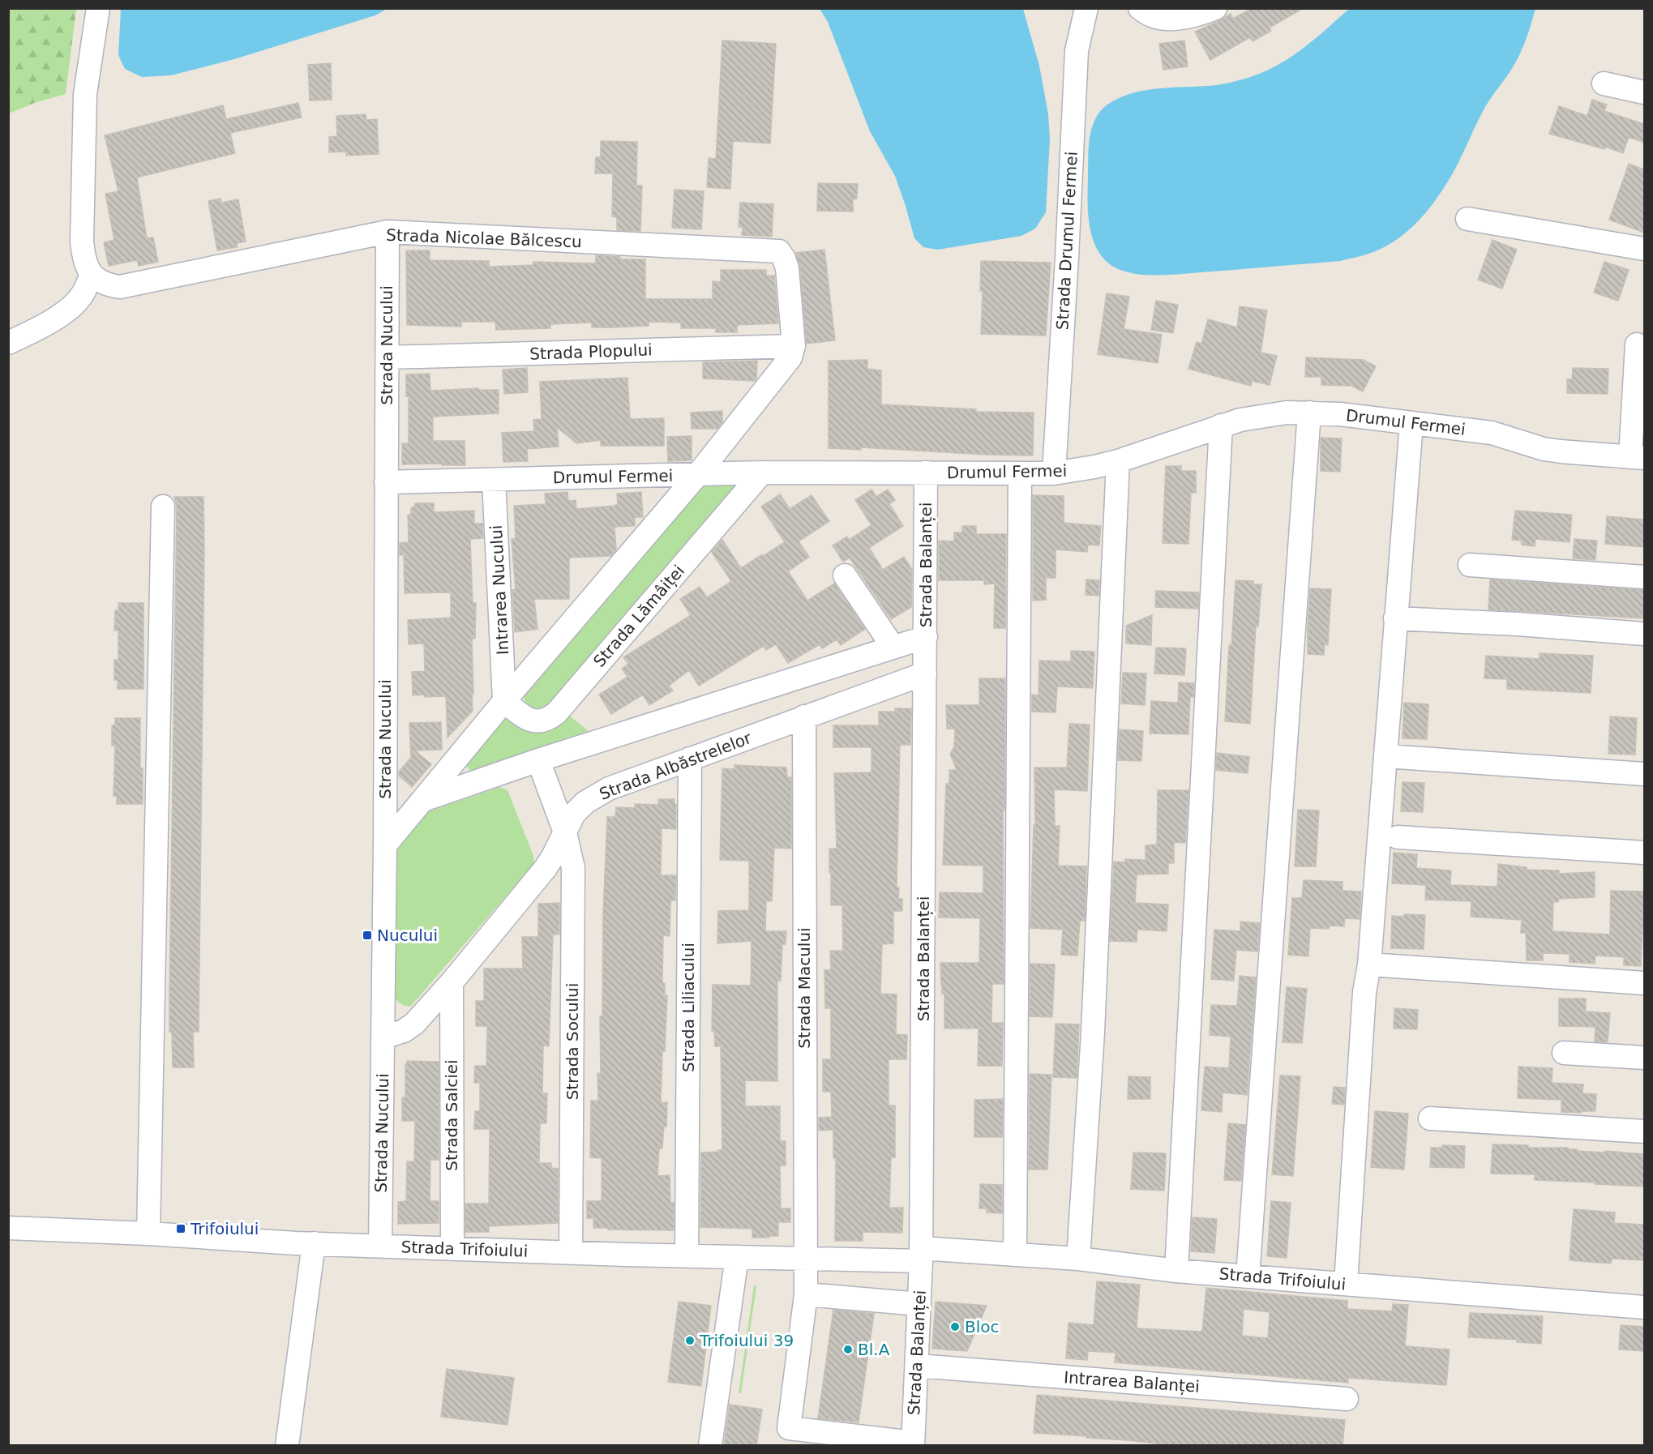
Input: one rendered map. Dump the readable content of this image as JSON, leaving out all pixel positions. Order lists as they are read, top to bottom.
{
  "streets": {
    "street": [
      "Strada Nicolae Bălcescu",
      "Strada Drumul Fermei",
      "Strada Nucului",
      "Strada Plopului",
      "Drumul Fermei",
      "Strada Balanței",
      "Intrarea Nucului",
      "Strada Lămâiței",
      "Strada Albăstrelelor",
      "Strada Macului",
      "Strada Liliacului",
      "Strada Socului",
      "Strada Salciei",
      "Strada Trifoiului",
      "Intrarea Balanței"
    ]
  },
  "crossings": [
    ["Strada Nicolae Bălcescu", "Strada Nucului"],
    ["Strada Nicolae Bălcescu", "Strada Plopului"],
    ["Strada Drumul Fermei", "Drumul Fermei"],
    ["Strada Nucului", "Strada Plopului"],
    ["Strada Nucului", "Drumul Fermei"],
    ["Strada Nucului", "Strada Albăstrelelor"],
    ["Strada Nucului", "Strada Trifoiului"],
    ["Drumul Fermei", "Strada Balanței"],
    ["Drumul Fermei", "Intrarea Nucului"],
    ["Drumul Fermei", "Strada Lămâiței"],
    ["Strada Balanței", "Strada Albăstrelelor"],
    ["Strada Balanței", "Strada Macului"],
    ["Strada Balanței", "Strada Trifoiului"],
    ["Strada Balanței", "Intrarea Balanței"],
    ["Intrarea Nucului", "Strada Lămâiței"],
    ["Strada Albăstrelelor", "Strada Macului"],
    ["Strada Albăstrelelor", "Strada Liliacului"],
    ["Strada Albăstrelelor", "Strada Socului"],
    ["Strada Albăstrelelor", "Strada Salciei"],
    ["Strada Macului", "Strada Trifoiului"],
    ["Strada Liliacului", "Strada Trifoiului"],
    ["Strada Socului", "Strada Trifoiului"],
    ["Strada Salciei", "Strada Trifoiului"]
  ],
  "places": {
    "transit": ["Nucului", "Trifoiului"],
    "other": ["Bloc", "Trifoiului 39", "Bl.A"]
  }
}
